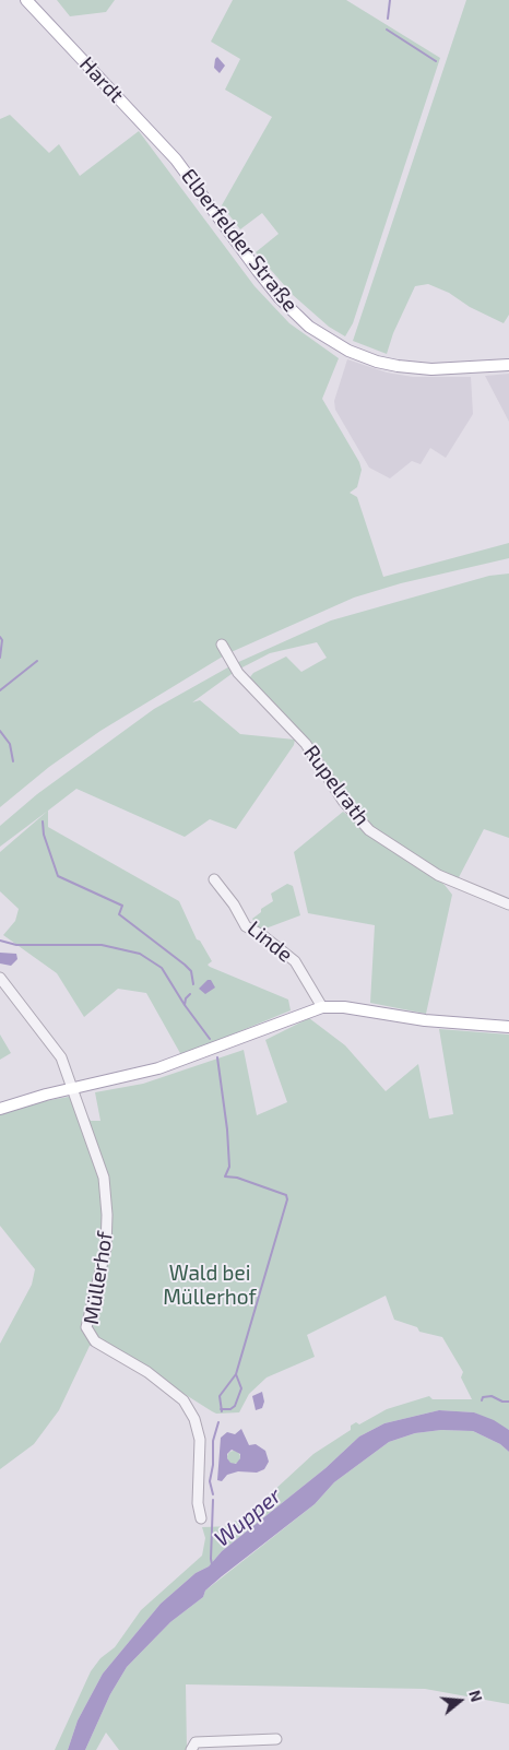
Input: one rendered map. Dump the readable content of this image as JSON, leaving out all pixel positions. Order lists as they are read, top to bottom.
{
  "streets": {
    "main road": ["Hardt", "Elberfelder Straße"],
    "street": ["Rupelrath", "Linde", "Müllerhof"]
  },
  "crossings": [
    ["Hardt", "Elberfelder Straße"]
  ],
  "water": ["Wupper"],
  "parks": ["Wald bei Müllerhof"],
  "north": "right"
}
